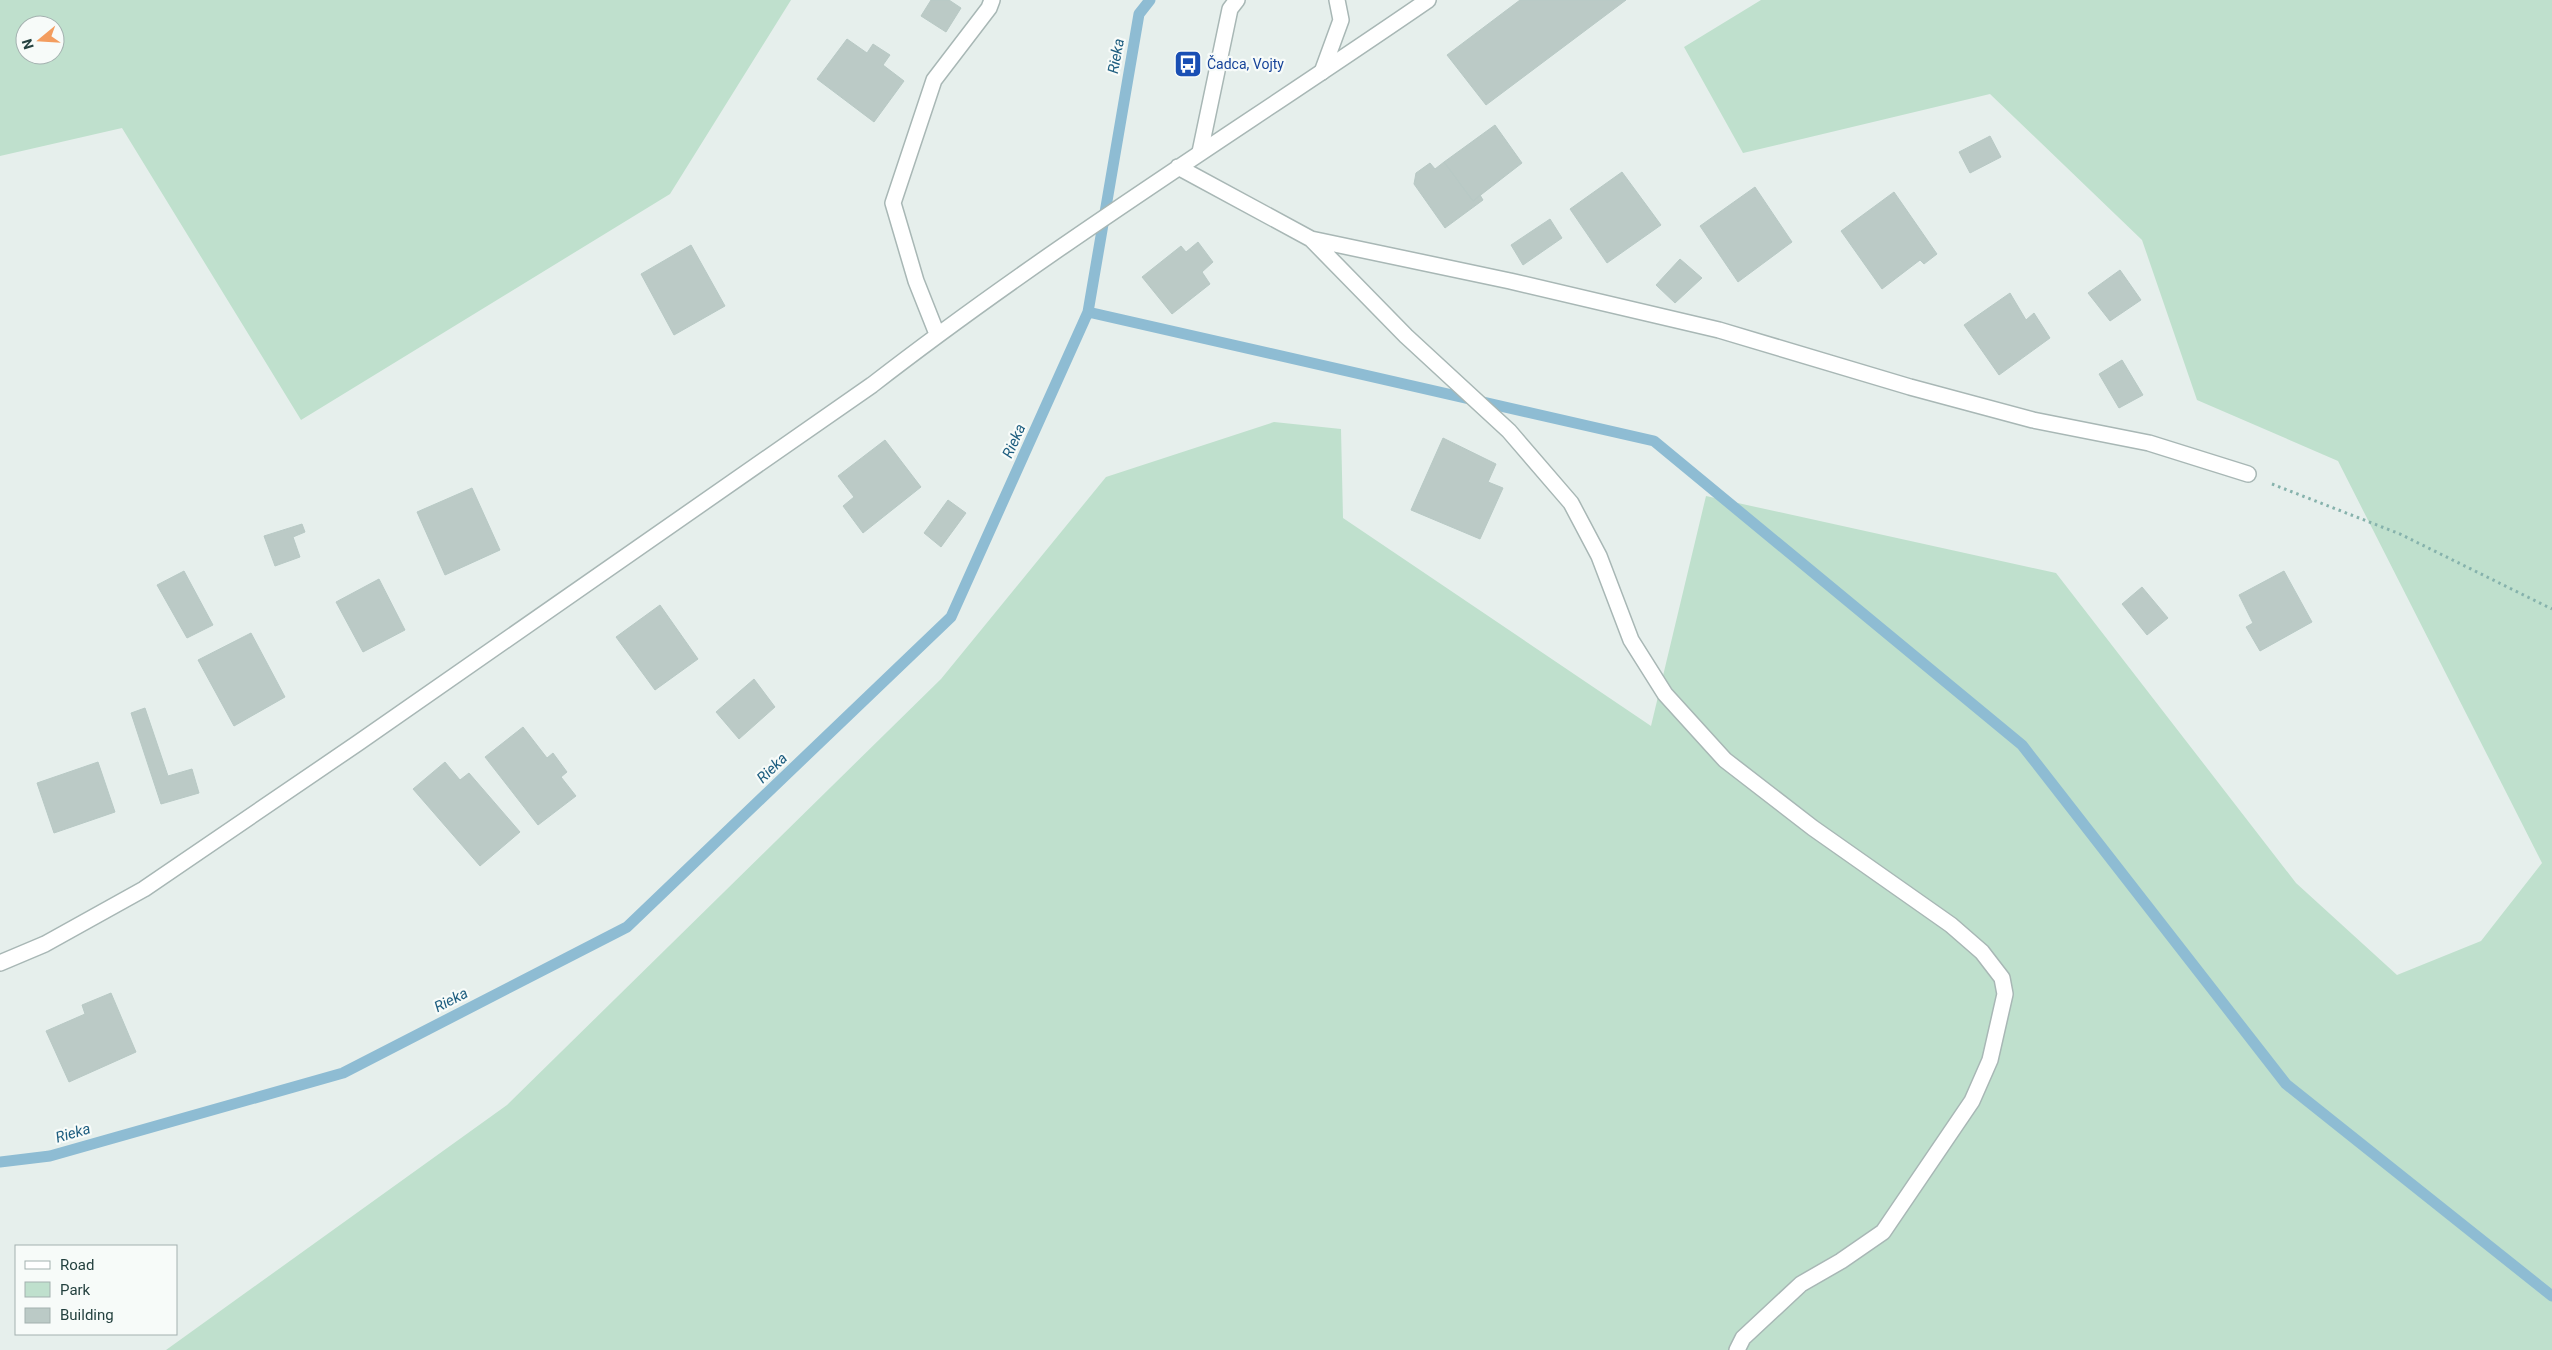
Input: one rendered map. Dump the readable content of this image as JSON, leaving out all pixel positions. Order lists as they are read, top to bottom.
{
  "water": ["Rieka"],
  "places": {
    "bus stop": ["Čadca, Vojty"]
  },
  "legend": ["Road", "Park", "Building"],
  "north": "left"
}
